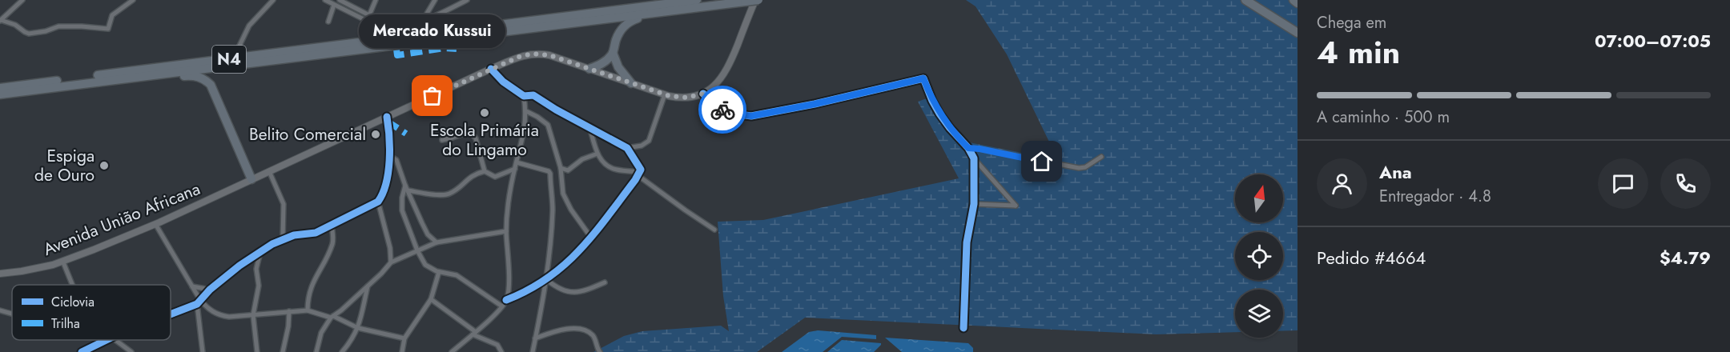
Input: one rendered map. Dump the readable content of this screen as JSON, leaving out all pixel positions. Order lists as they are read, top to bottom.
{
  "streets": {
    "highway": ["N4"],
    "main road": ["Avenida União Africana"]
  },
  "places": [
    "Mercado Kussui",
    "Escola Primária do Lingamo",
    "Belito Comercial",
    "Espiga de Ouro"
  ],
  "legend": ["Ciclovia", "Trilha"],
  "north": "top",
  "page": {
    "heading": ["4 min", "Chega em", "07:00–07:05"],
    "panel": [
      "Ana",
      "Entregador · 4.8",
      "Pedido #4664",
      "$4.79"
    ],
    "bubble": "Mercado Kussui",
    "bar": "A caminho · 500 m"
  }
}
